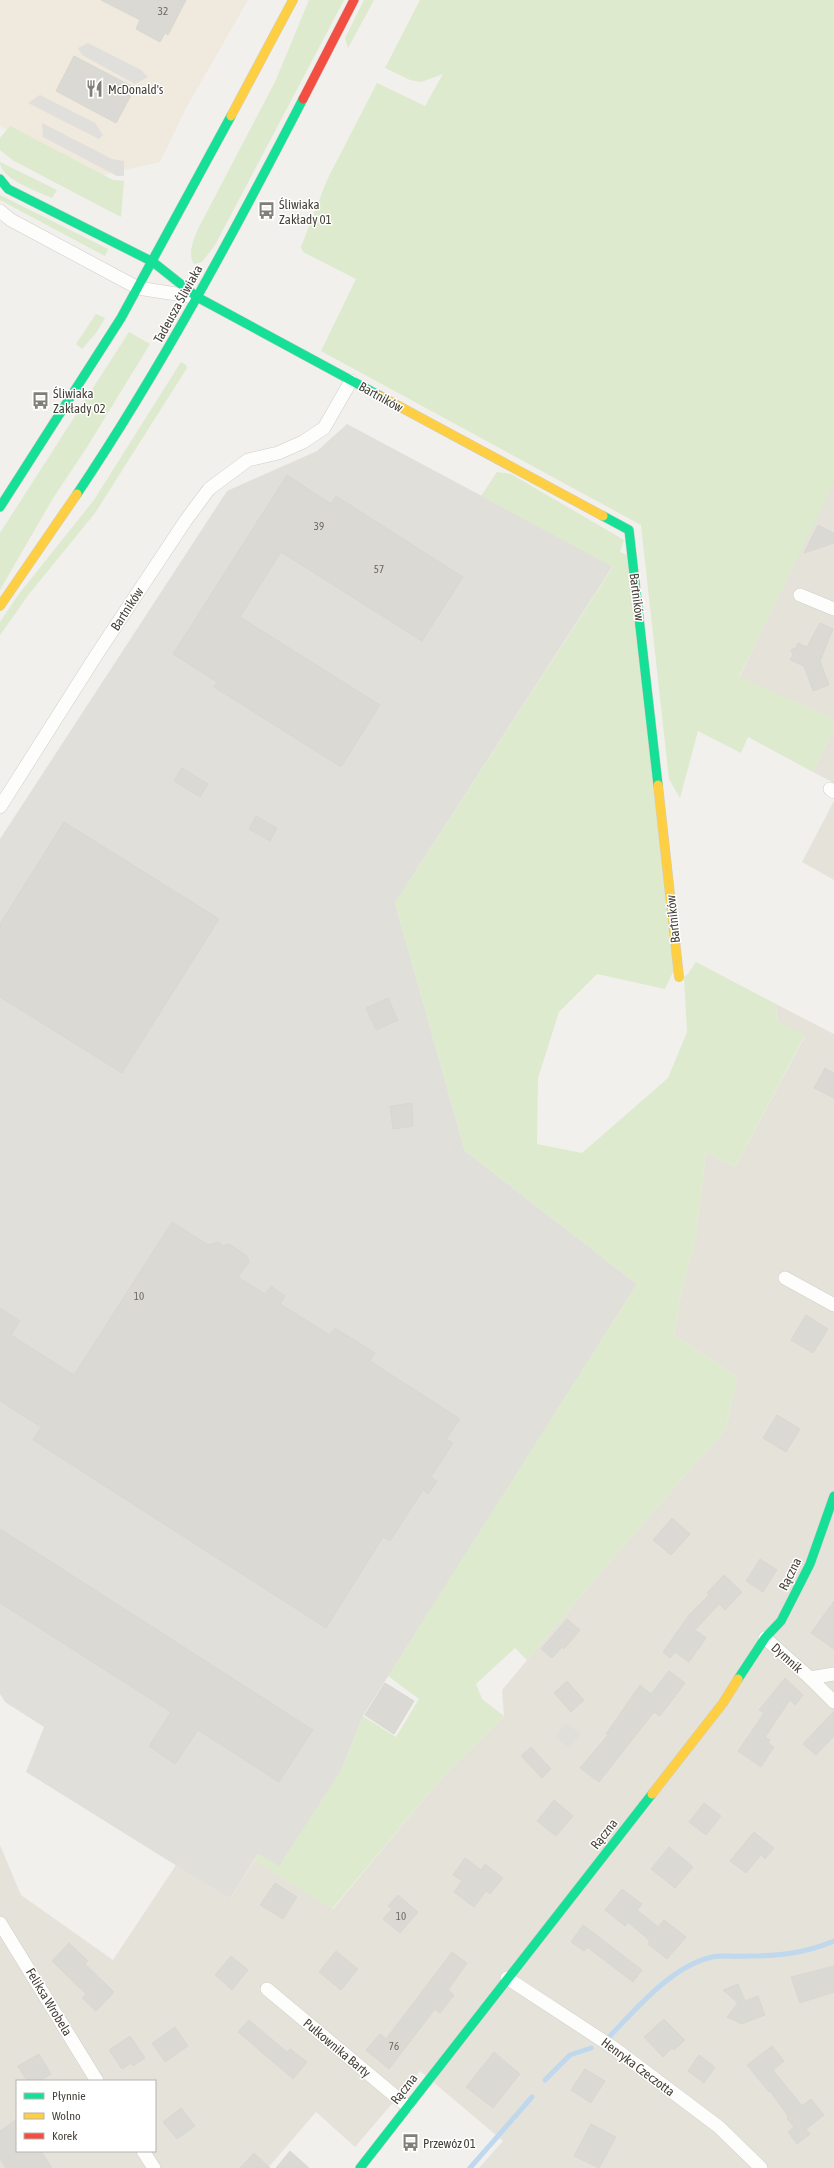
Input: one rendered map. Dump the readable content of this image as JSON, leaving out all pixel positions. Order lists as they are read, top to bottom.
{
  "streets": {
    "street": [
      "Tadeusza Śliwiaka",
      "Bartników",
      "Rączna",
      "Dymnik",
      "Feliksa Wrobela",
      "Pułkownika Barty",
      "Henryka Czeczotta"
    ]
  },
  "crossings": [
    ["Tadeusza Śliwiaka", "Bartników"],
    ["Rączna", "Dymnik"],
    ["Rączna", "Pułkownika Barty"],
    ["Rączna", "Henryka Czeczotta"]
  ],
  "places": {
    "restaurant": ["McDonald's"],
    "bus stop": ["Śliwiaka Zakłady 01", "Śliwiaka Zakłady 02", "Przewóz 01"]
  },
  "house_numbers": [
    "32",
    "39",
    "57",
    "10",
    "10",
    "76"
  ],
  "legend": ["Płynnie", "Wolno", "Korek"]
}
